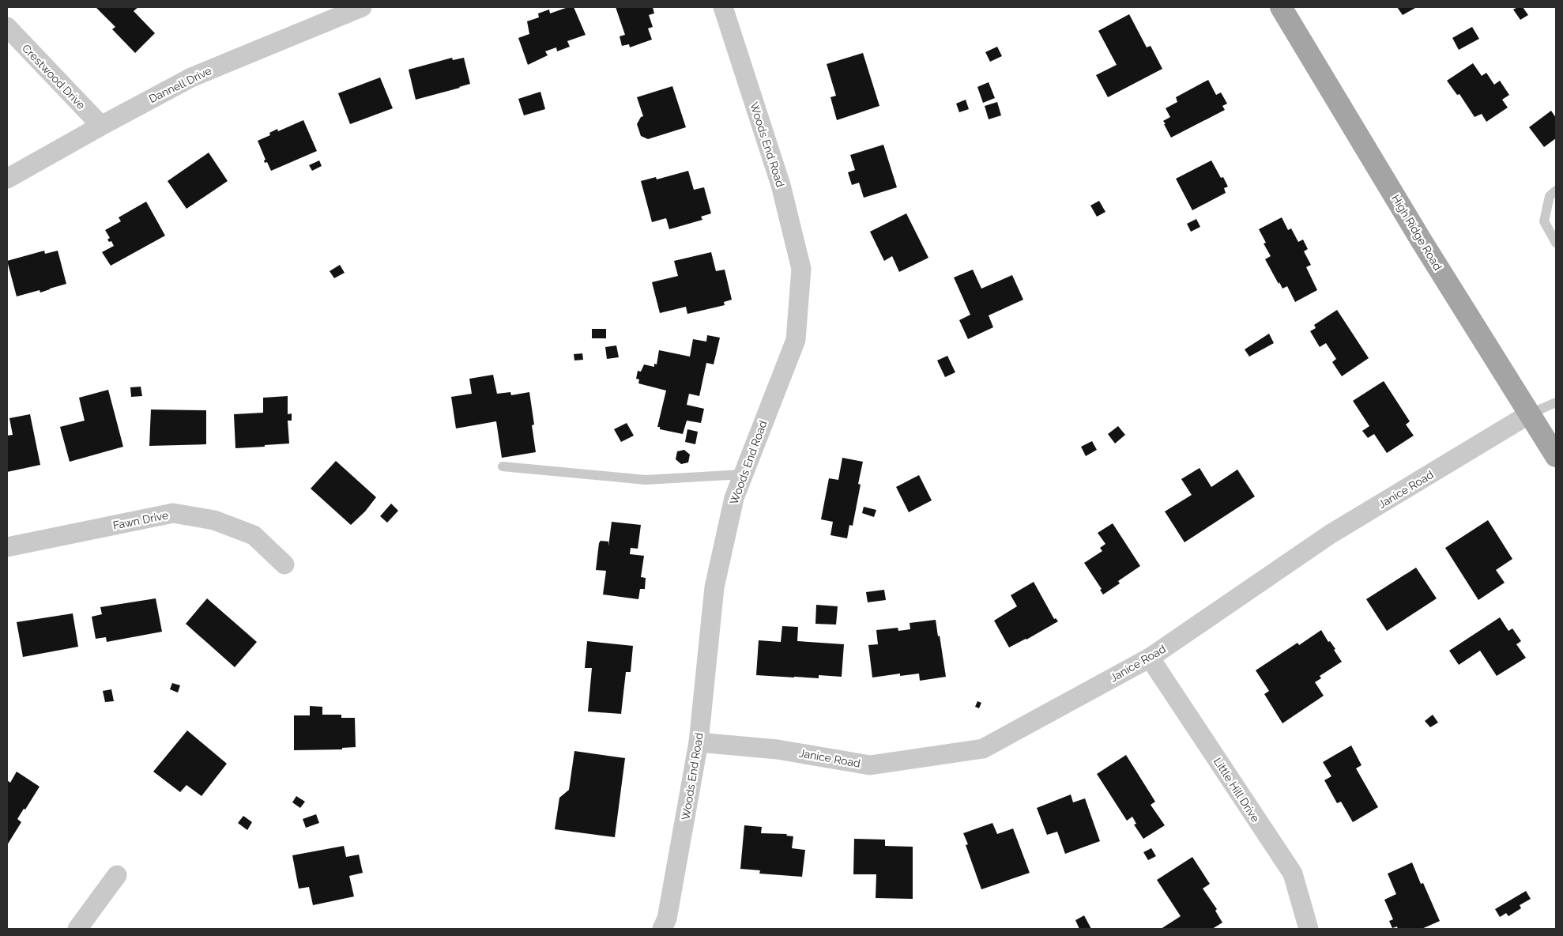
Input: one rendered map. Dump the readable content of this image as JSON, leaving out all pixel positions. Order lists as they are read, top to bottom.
{
  "streets": {
    "main road": ["High Ridge Road"],
    "street": [
      "Crestwood Drive",
      "Dannell Drive",
      "Woods End Road",
      "Janice Road",
      "Fawn Drive",
      "Little Hill Drive"
    ]
  },
  "crossings": [
    ["Crestwood Drive", "Dannell Drive"],
    ["Woods End Road", "Janice Road"],
    ["High Ridge Road", "Janice Road"],
    ["Janice Road", "Little Hill Drive"]
  ]
}
